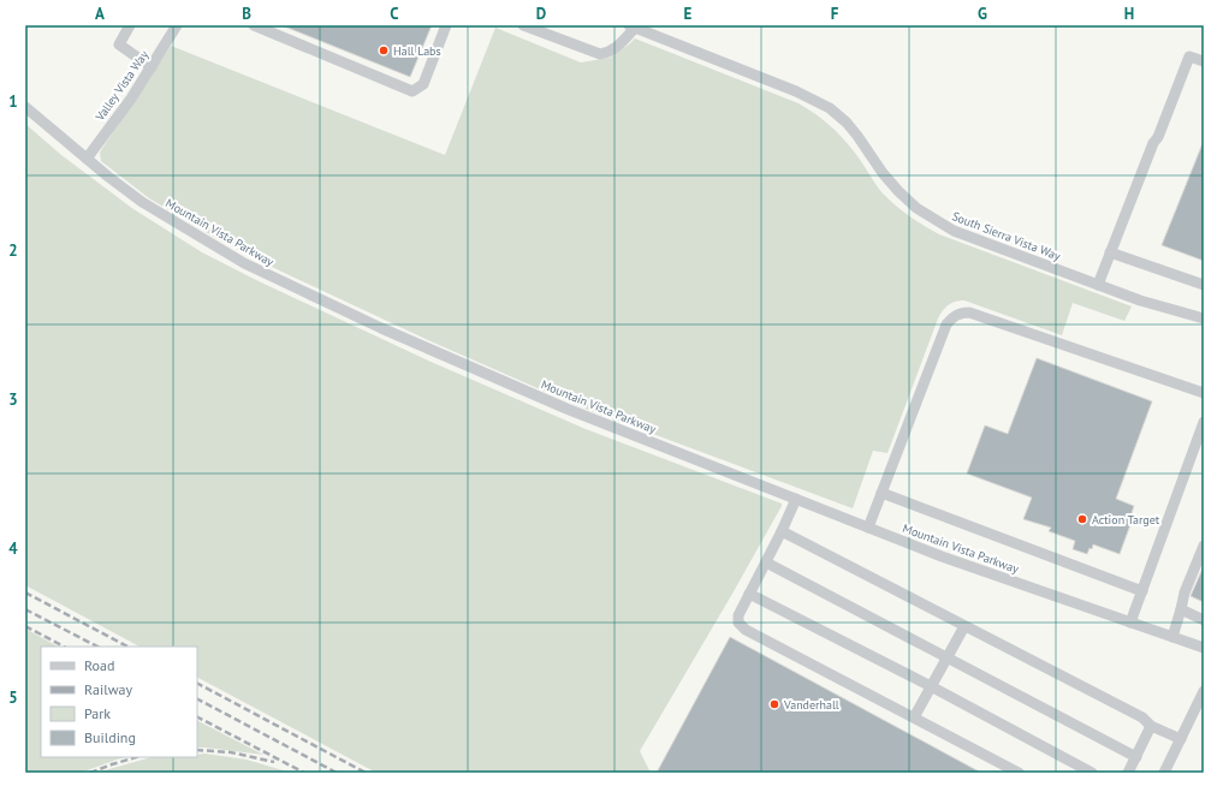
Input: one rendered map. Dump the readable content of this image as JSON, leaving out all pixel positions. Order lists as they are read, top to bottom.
{
  "streets": {
    "street": ["Valley Vista Way", "Mountain Vista Parkway", "South Sierra Vista Way"]
  },
  "crossings": [
    ["Valley Vista Way", "Mountain Vista Parkway"]
  ],
  "places": ["Hall Labs", "Action Target", "Vanderhall"],
  "legend": [
    "Road",
    "Railway",
    "Park",
    "Building"
  ],
  "grid": {
    "columns": [
      "A",
      "B",
      "C",
      "D",
      "E",
      "F",
      "G",
      "H"
    ],
    "rows": [
      "1",
      "2",
      "3",
      "4",
      "5"
    ]
  }
}
